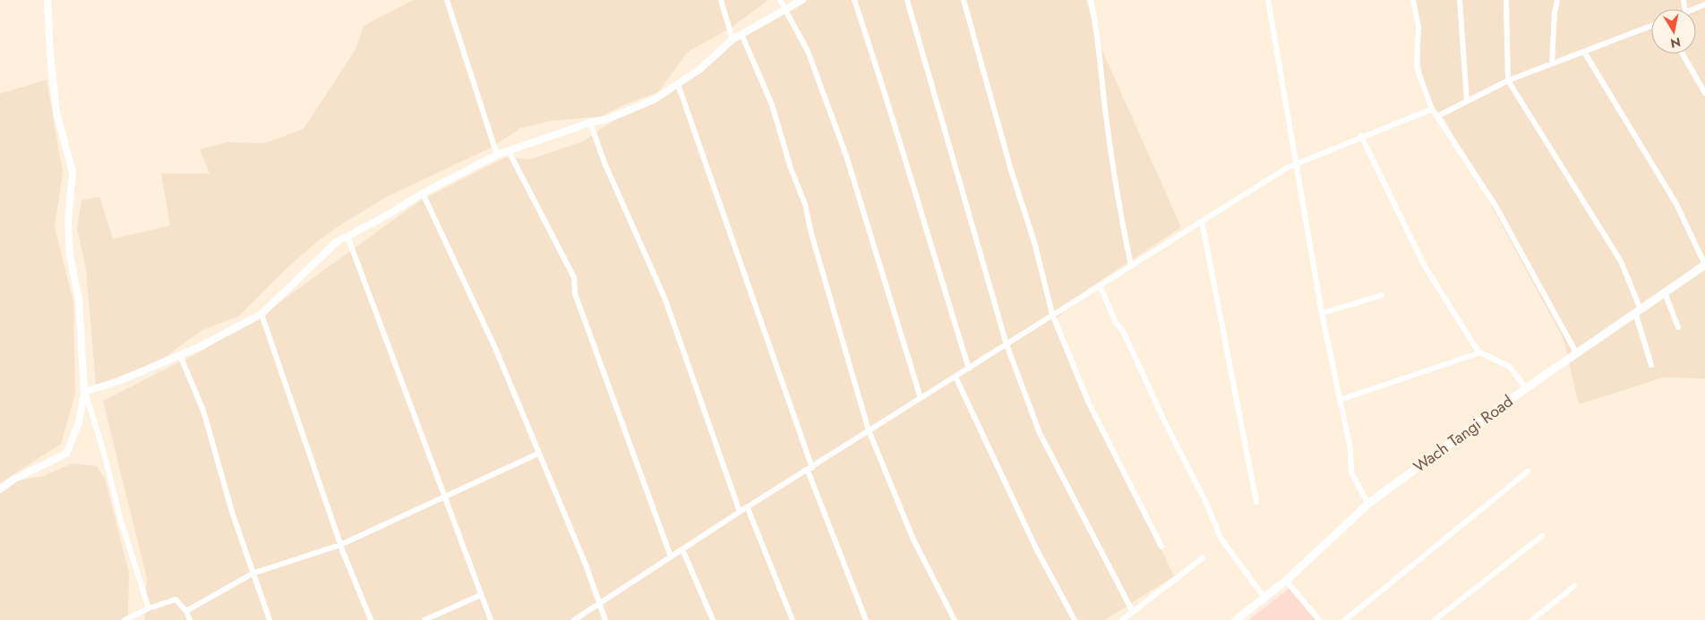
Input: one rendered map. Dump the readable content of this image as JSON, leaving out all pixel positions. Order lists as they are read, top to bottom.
{
  "streets": {
    "main road": ["Wach Tangi Road"]
  },
  "north": "bottom"
}
